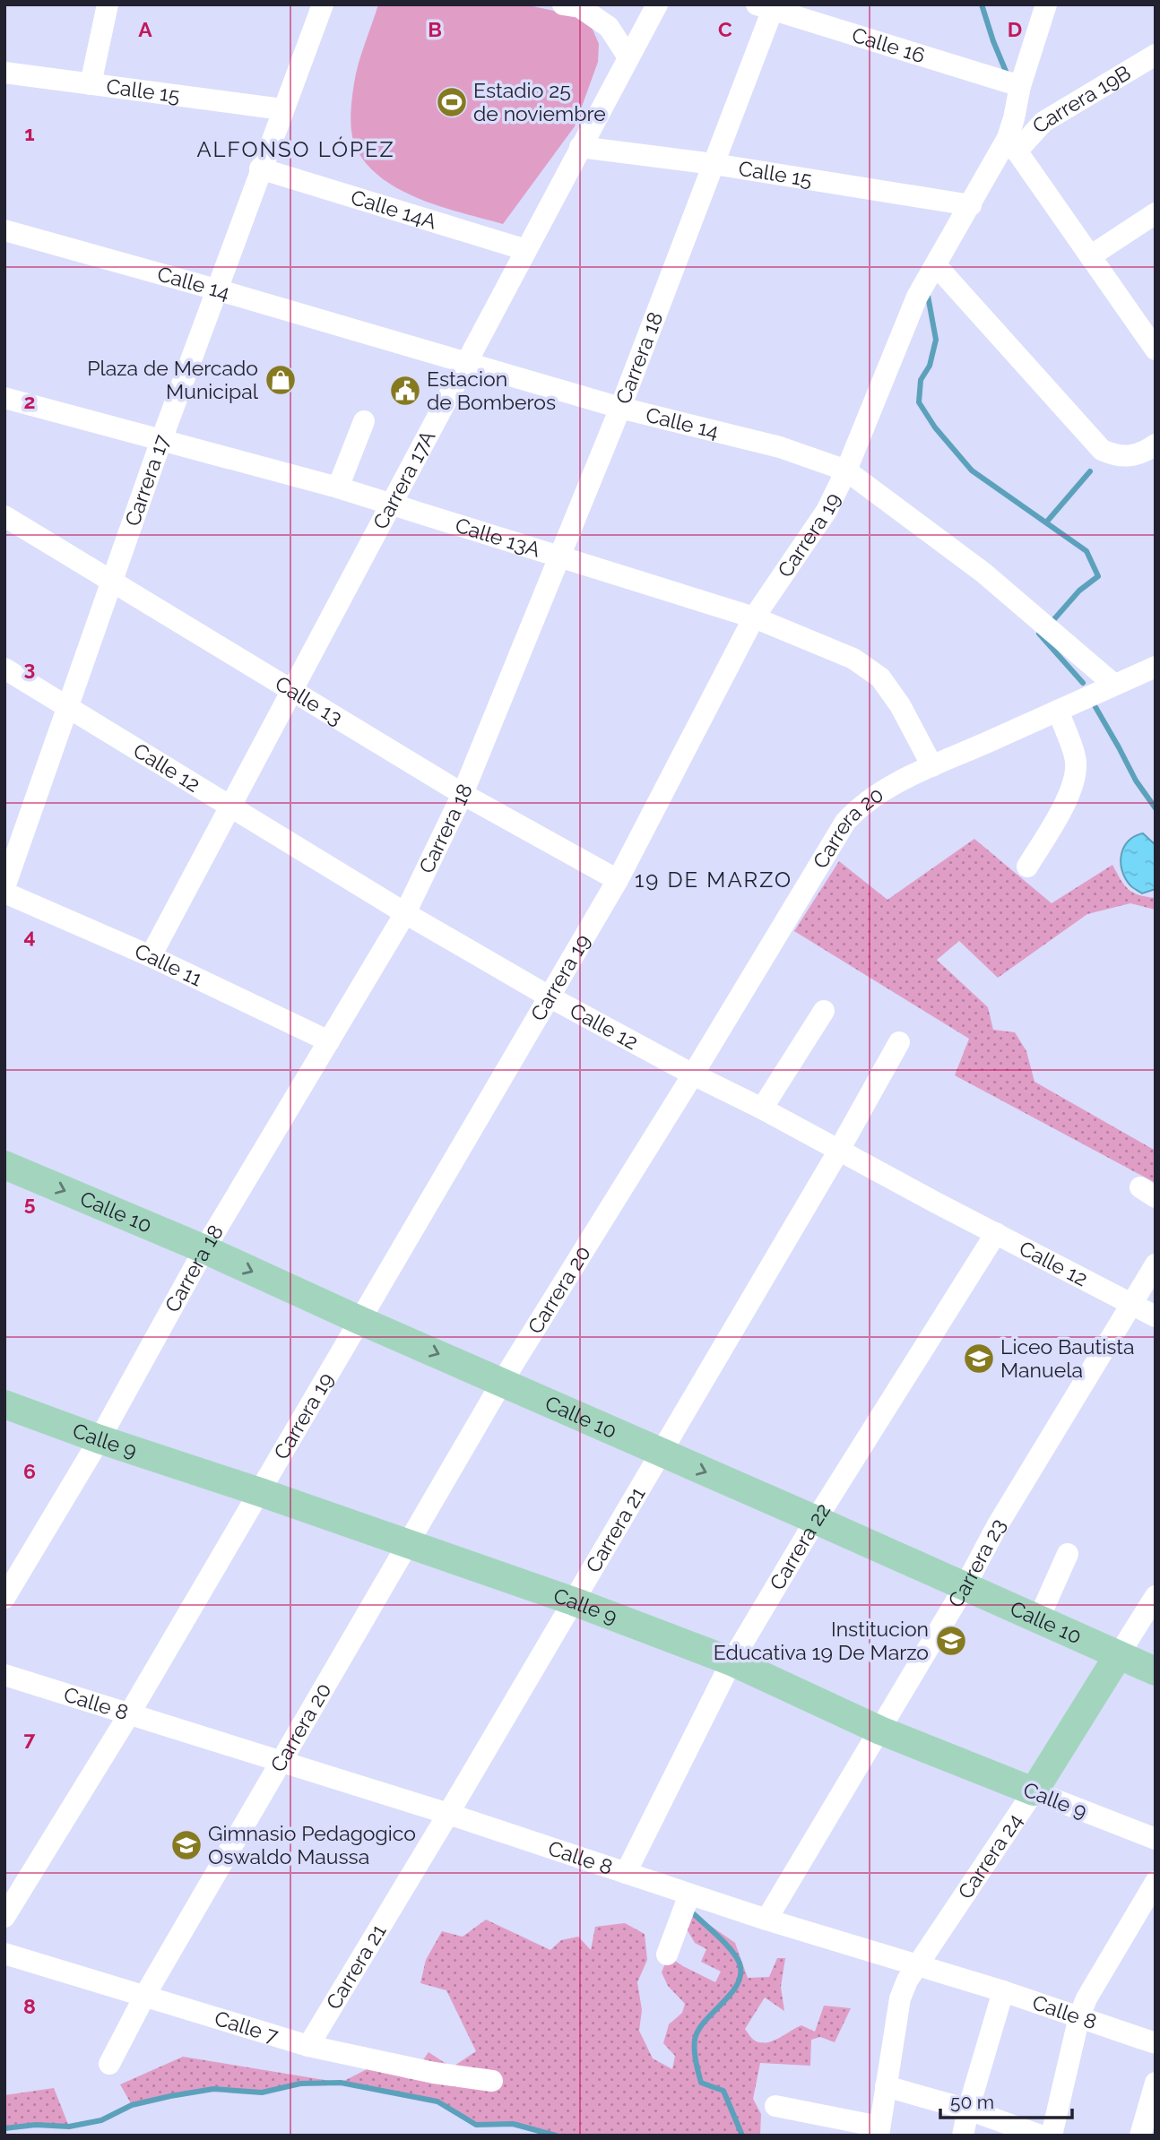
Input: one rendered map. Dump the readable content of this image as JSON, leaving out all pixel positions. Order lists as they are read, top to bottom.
{
  "streets": {
    "main road": ["Calle 10", "Calle 9", "Carrera 24"],
    "street": [
      "Calle 16",
      "Calle 15",
      "Carrera 19B",
      "Calle 14A",
      "Calle 14",
      "Carrera 18",
      "Carrera 17",
      "Carrera 17A",
      "Carrera 19",
      "Calle 13A",
      "Calle 13",
      "Calle 12",
      "Carrera 20",
      "Calle 11",
      "Carrera 21",
      "Carrera 22",
      "Carrera 23",
      "Calle 8",
      "Calle 7"
    ]
  },
  "crossings": [
    ["Calle 16", "Carrera 18"],
    ["Calle 16", "Carrera 19"],
    ["Calle 15", "Carrera 18"],
    ["Calle 15", "Carrera 17"],
    ["Calle 15", "Carrera 17A"],
    ["Calle 15", "Carrera 19"],
    ["Carrera 19B", "Carrera 19"],
    ["Calle 14A", "Carrera 17"],
    ["Calle 14A", "Carrera 17A"],
    ["Calle 14", "Carrera 18"],
    ["Calle 14", "Carrera 17"],
    ["Calle 14", "Carrera 17A"],
    ["Calle 14", "Carrera 19"],
    ["Calle 14", "Carrera 20"],
    ["Carrera 18", "Calle 13A"],
    ["Carrera 18", "Calle 13"],
    ["Carrera 18", "Calle 12"],
    ["Carrera 18", "Calle 11"],
    ["Carrera 18", "Calle 10"],
    ["Carrera 18", "Calle 9"],
    ["Carrera 17", "Calle 13A"],
    ["Carrera 17", "Calle 13"],
    ["Carrera 17", "Calle 12"],
    ["Carrera 17A", "Calle 13A"],
    ["Carrera 17A", "Calle 13"],
    ["Carrera 17A", "Calle 12"],
    ["Carrera 17A", "Calle 11"],
    ["Carrera 19", "Calle 13A"],
    ["Carrera 19", "Calle 13"],
    ["Carrera 19", "Calle 12"],
    ["Carrera 19", "Calle 10"],
    ["Carrera 19", "Calle 9"],
    ["Carrera 19", "Calle 8"],
    ["Calle 13A", "Carrera 20"],
    ["Calle 12", "Carrera 20"],
    ["Calle 12", "Carrera 21"],
    ["Calle 12", "Carrera 22"],
    ["Calle 12", "Carrera 23"],
    ["Carrera 20", "Calle 10"],
    ["Carrera 20", "Calle 9"],
    ["Carrera 20", "Calle 8"],
    ["Carrera 20", "Calle 7"],
    ["Calle 10", "Carrera 21"],
    ["Calle 10", "Carrera 22"],
    ["Calle 10", "Carrera 23"],
    ["Calle 10", "Carrera 24"],
    ["Calle 9", "Carrera 21"],
    ["Calle 9", "Carrera 22"],
    ["Calle 9", "Carrera 23"],
    ["Calle 9", "Carrera 24"],
    ["Carrera 21", "Calle 8"],
    ["Carrera 21", "Calle 7"],
    ["Carrera 22", "Calle 8"],
    ["Carrera 23", "Calle 8"],
    ["Calle 8", "Carrera 24"]
  ],
  "one_way": ["Calle 10"],
  "districts": ["ALFONSO LÓPEZ", "19 DE MARZO"],
  "places": {
    "sports": ["Estadio 25 de noviembre"],
    "shop": ["Plaza de Mercado Municipal"],
    "public building": ["Estacion de Bomberos"],
    "school or university": ["Liceo Bautista Manuela", "Institucion Educativa 19 De Marzo", "Gimnasio Pedagogico Oswaldo Maussa"]
  },
  "scale_bar": "50 m",
  "grid": {
    "columns": [
      "A",
      "B",
      "C",
      "D"
    ],
    "rows": [
      "1",
      "2",
      "3",
      "4",
      "5",
      "6",
      "7",
      "8"
    ]
  }
}
